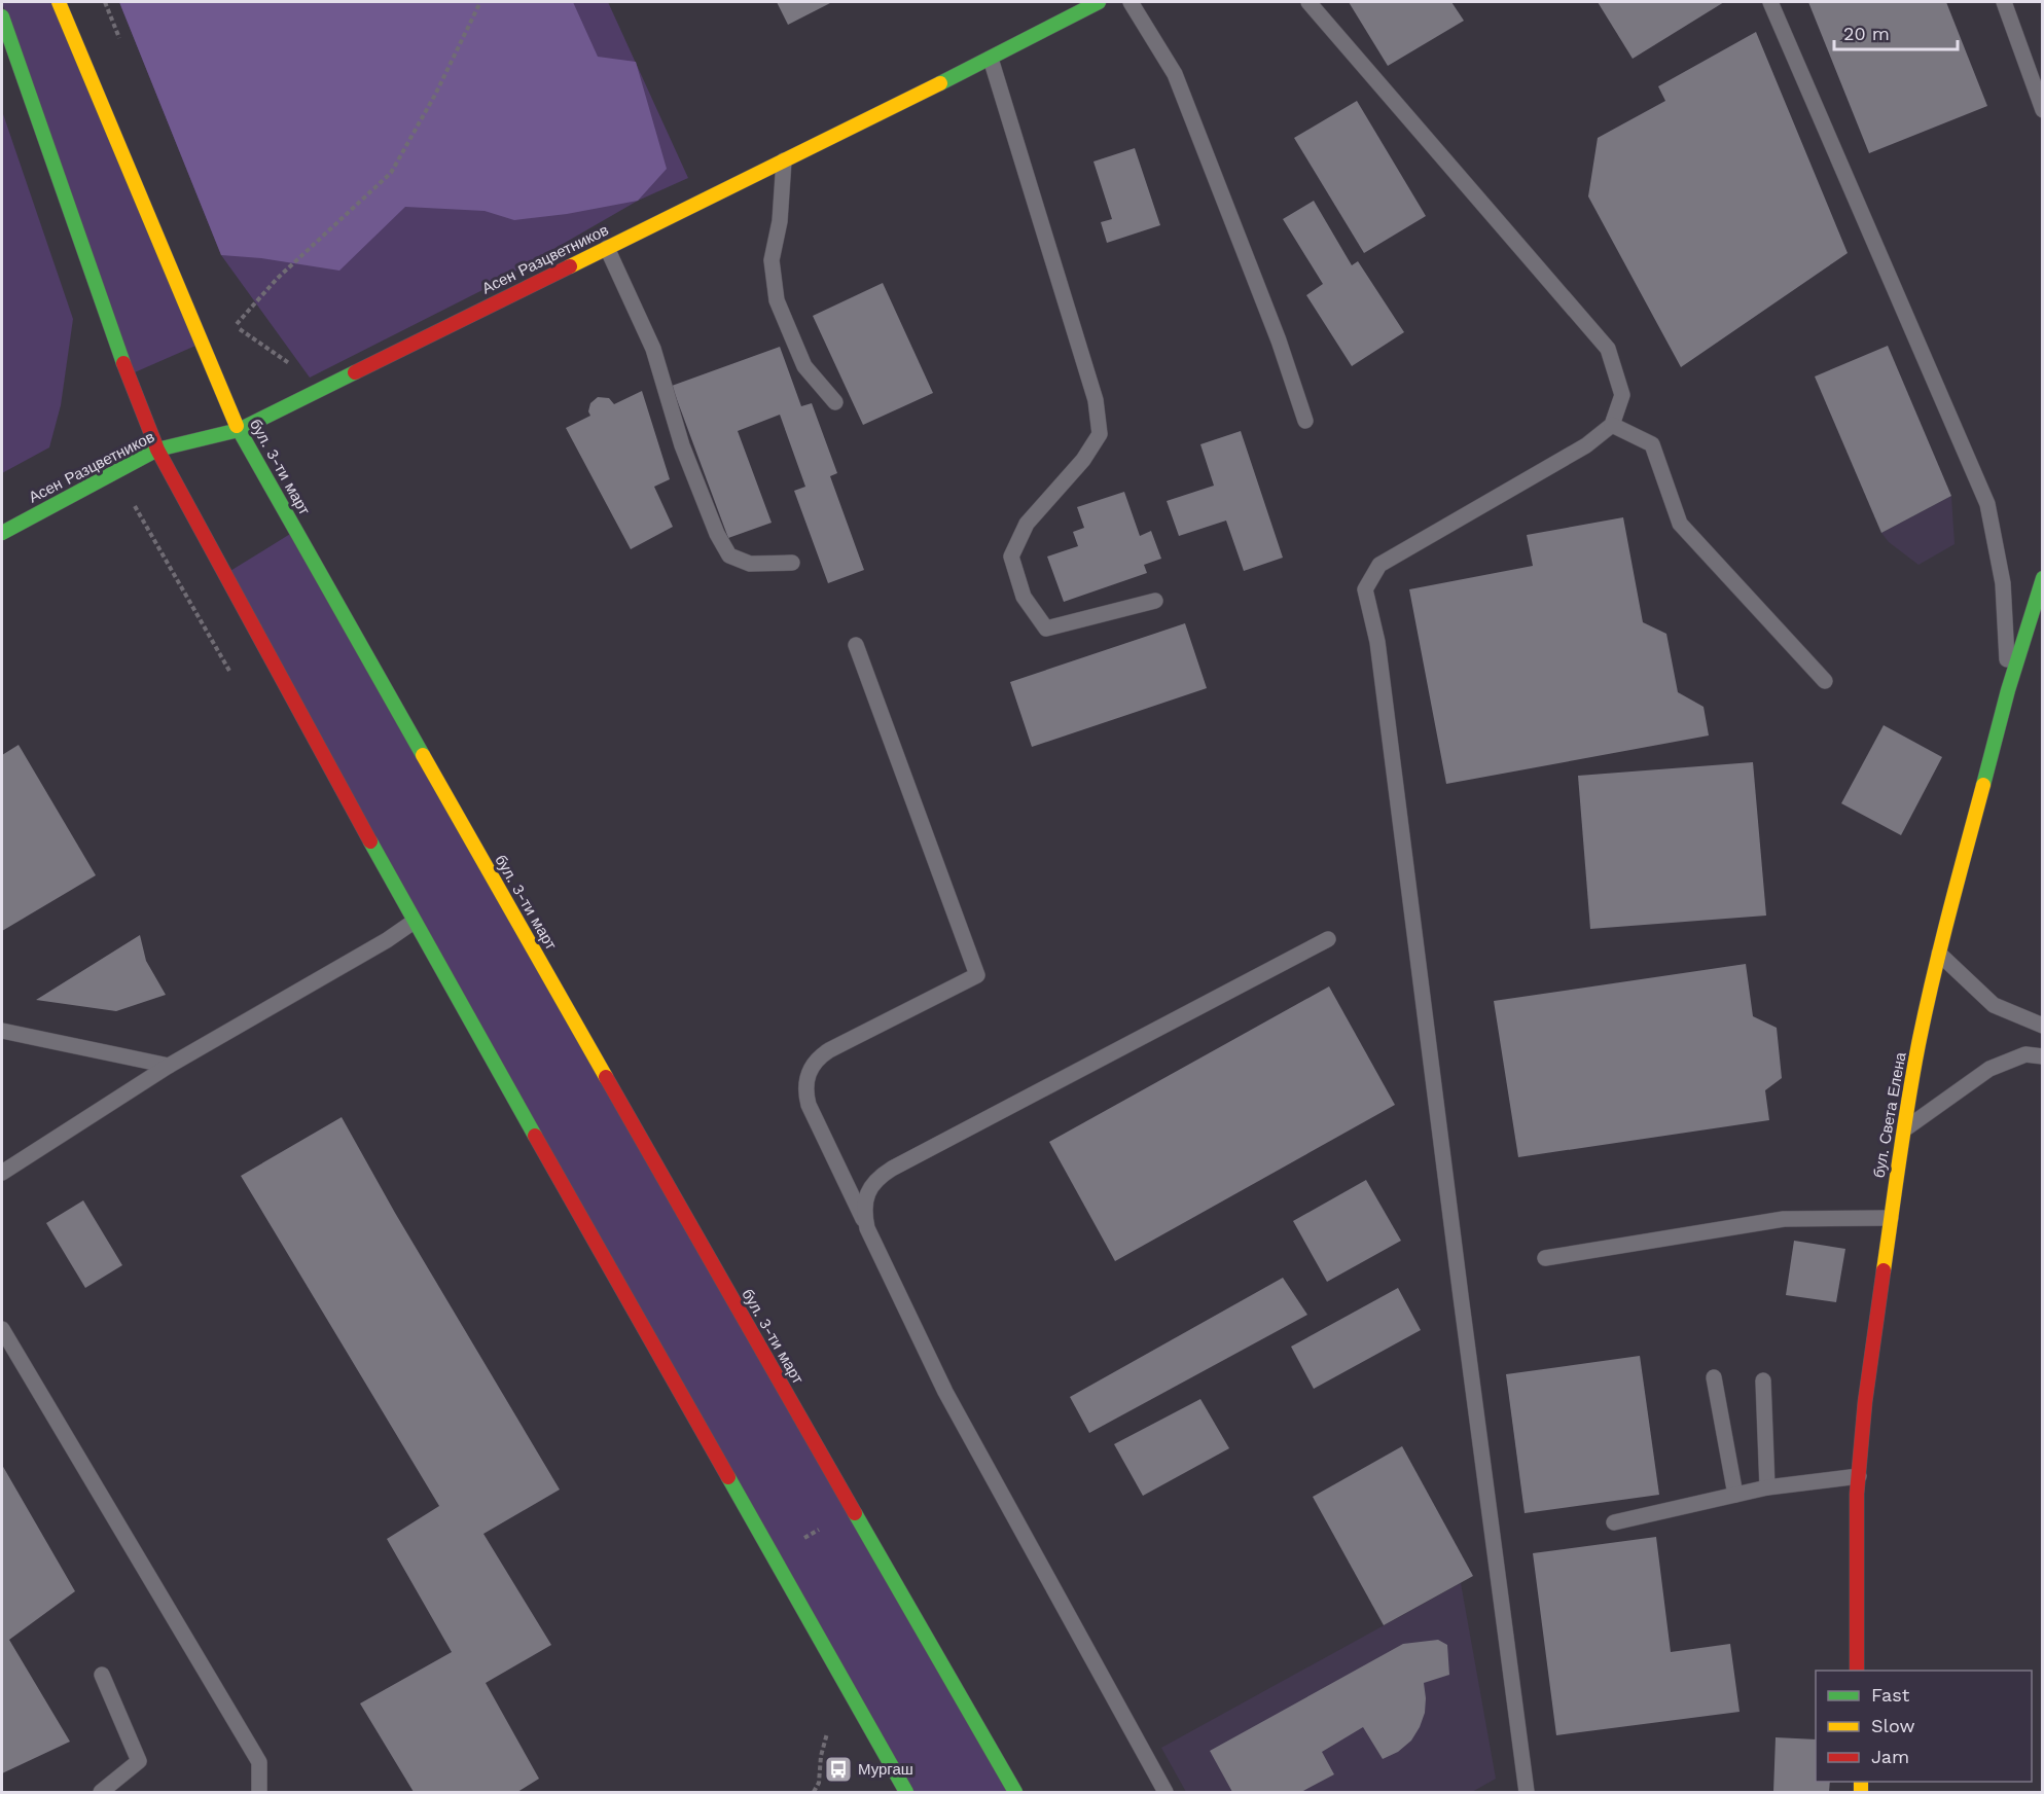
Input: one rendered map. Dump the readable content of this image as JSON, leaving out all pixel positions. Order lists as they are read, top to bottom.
{
  "streets": {
    "street": ["Асен Разцветников", "бул. 3-ти март", "бул. Света Елена"]
  },
  "crossings": [
    ["Асен Разцветников", "бул. 3-ти март"]
  ],
  "places": {
    "bus stop": ["Мургаш"]
  },
  "legend": ["Fast", "Slow", "Jam"],
  "scale_bar": "20 m"
}
